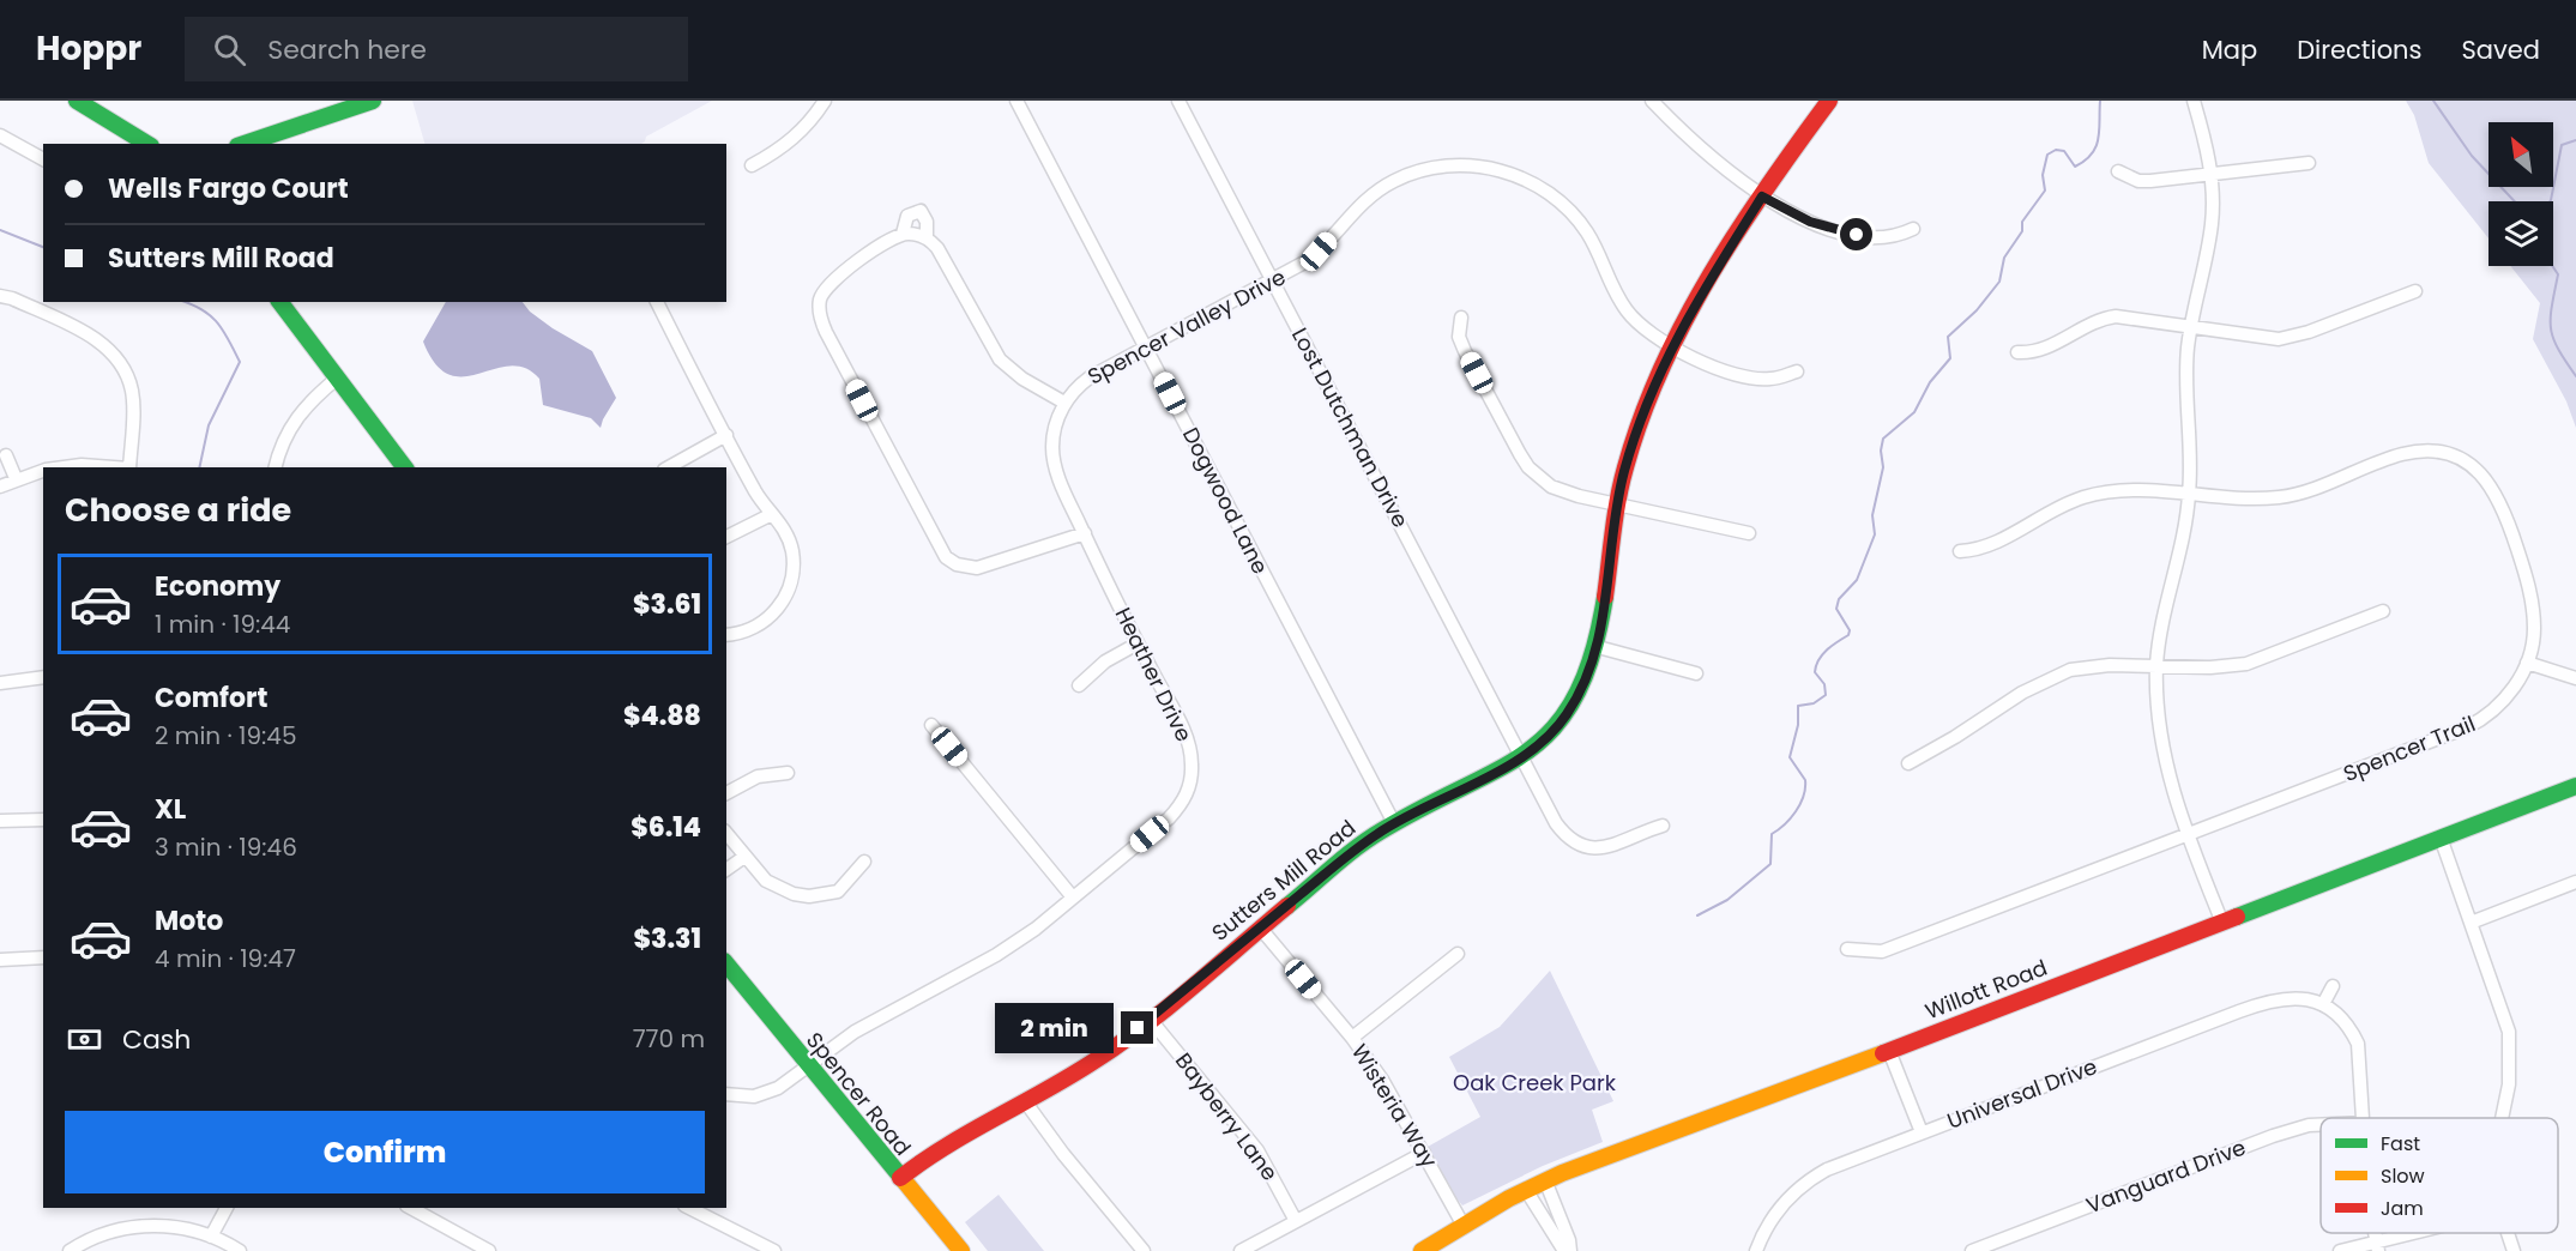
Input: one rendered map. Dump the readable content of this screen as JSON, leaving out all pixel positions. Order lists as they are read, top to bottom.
{
  "streets": {
    "main road": ["Sutters Mill Road", "Willott Road", "Spencer Road"],
    "street": [
      "Spencer Valley Drive",
      "Lost Dutchman Drive",
      "Dogwood Lane",
      "Heather Drive",
      "Spencer Trail",
      "Universal Drive",
      "Wisteria Way",
      "Bayberry Lane",
      "Vanguard Drive"
    ]
  },
  "crossings": [
    ["Spencer Valley Drive", "Lost Dutchman Drive"],
    ["Spencer Valley Drive", "Dogwood Lane"],
    ["Spencer Valley Drive", "Heather Drive"],
    ["Spencer Valley Drive", "Sutters Mill Road"],
    ["Lost Dutchman Drive", "Sutters Mill Road"],
    ["Dogwood Lane", "Sutters Mill Road"],
    ["Heather Drive", "Spencer Road"],
    ["Sutters Mill Road", "Spencer Road"],
    ["Sutters Mill Road", "Wisteria Way"],
    ["Sutters Mill Road", "Bayberry Lane"],
    ["Willott Road", "Wisteria Way"]
  ],
  "parks": ["Oak Creek Park"],
  "legend": ["Fast", "Slow", "Jam"],
  "north": "top left",
  "page": {
    "header": "Hoppr",
    "search": "Search here",
    "nav": ["Map", "Directions", "Saved"],
    "banner": ["Wells Fargo Court", "Sutters Mill Road"],
    "heading": "Choose a ride",
    "list": [
      {
        "name": "Economy",
        "note": "1 min · 19:44",
        "value": "$3.61"
      },
      {
        "name": "Comfort",
        "note": "2 min · 19:45",
        "value": "$4.88"
      },
      {
        "name": "XL",
        "note": "3 min · 19:46",
        "value": "$6.14"
      },
      {
        "name": "Moto",
        "note": "4 min · 19:47",
        "value": "$3.31"
      }
    ],
    "pay": ["Cash", "770 m"],
    "bubble": "2 min",
    "buttons": "Confirm"
  }
}
